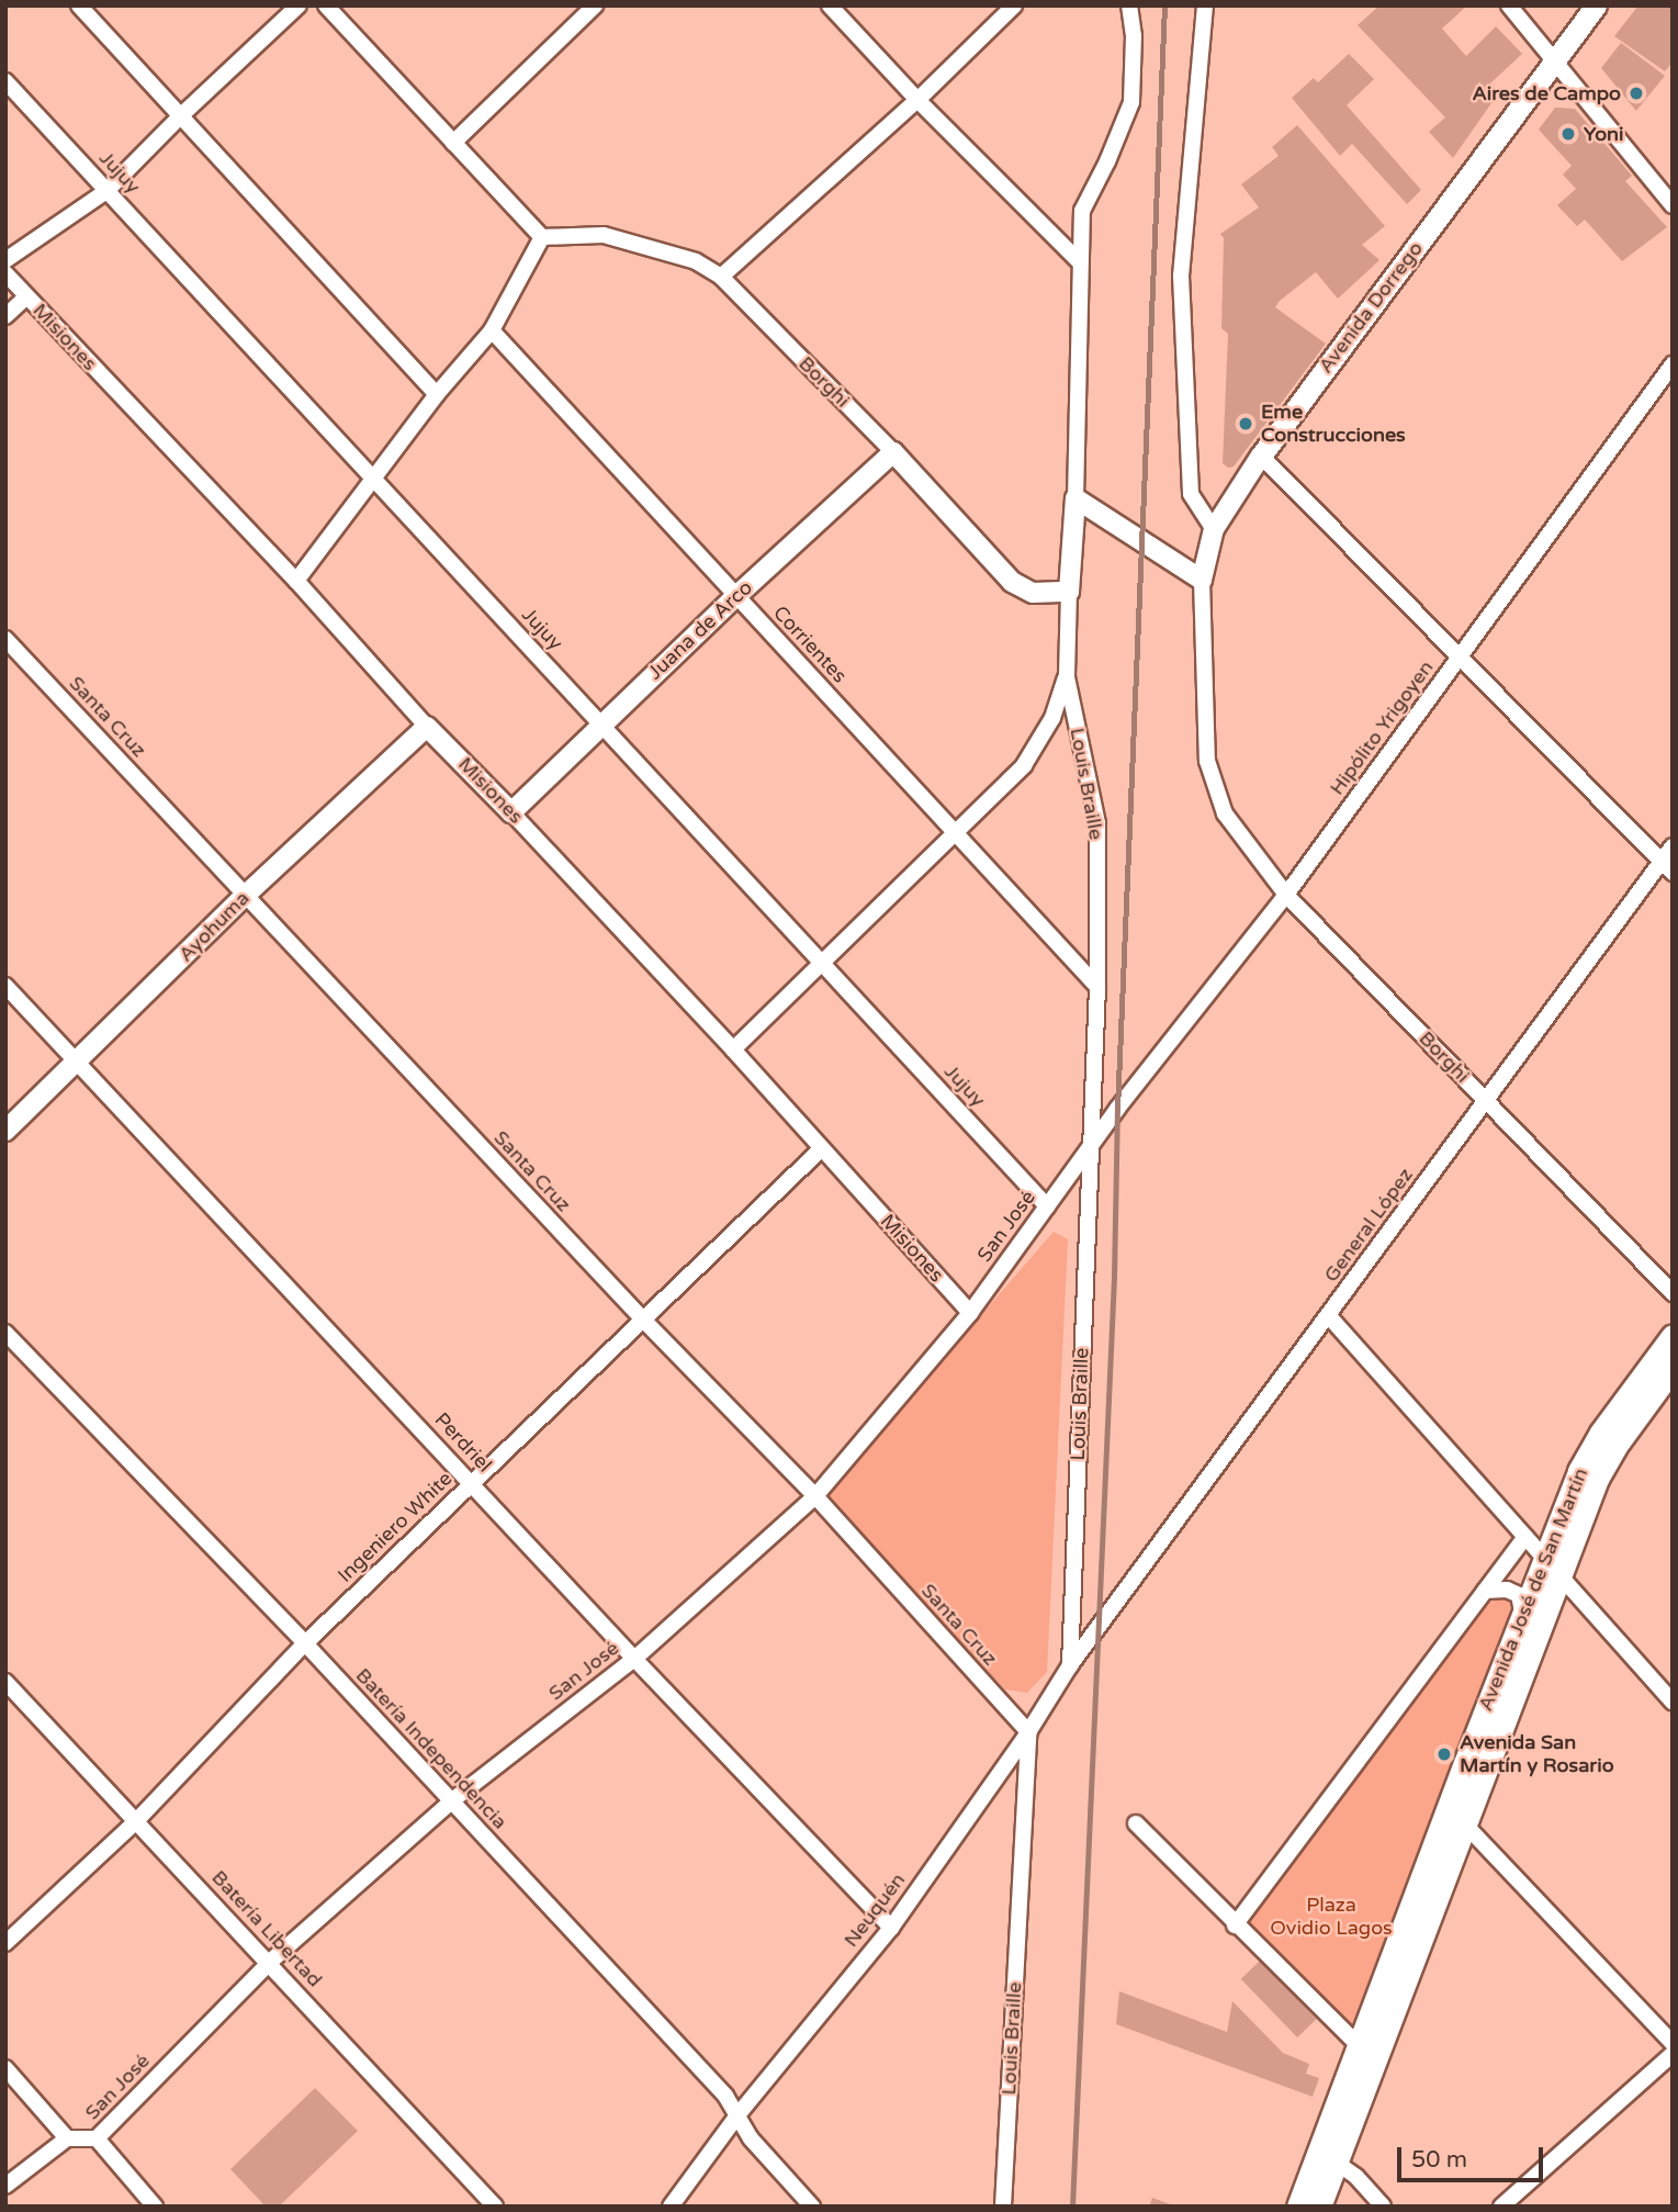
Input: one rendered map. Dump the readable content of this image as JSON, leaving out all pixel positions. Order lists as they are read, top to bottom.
{
  "streets": {
    "main road": ["Avenida Dorrego", "Avenida José de San Martín"],
    "street": [
      "Jujuy",
      "Misiones",
      "Borghi",
      "Juana de Arco",
      "Corrientes",
      "Santa Cruz",
      "Hipólito Yrigoyen",
      "Louis Braille",
      "Ayohuma",
      "General López",
      "San José",
      "Perdriel",
      "Ingeniero White",
      "Batería Independencia",
      "Neuquén",
      "Batería Libertad"
    ]
  },
  "crossings": [
    ["Jujuy", "Juana de Arco"],
    ["Jujuy", "San José"],
    ["Avenida Dorrego", "Borghi"],
    ["Misiones", "Juana de Arco"],
    ["Misiones", "Ayohuma"],
    ["Misiones", "San José"],
    ["Misiones", "Ingeniero White"],
    ["Borghi", "Juana de Arco"],
    ["Borghi", "Hipólito Yrigoyen"],
    ["Borghi", "Louis Braille"],
    ["Borghi", "General López"],
    ["Juana de Arco", "Corrientes"],
    ["Corrientes", "Louis Braille"],
    ["Santa Cruz", "Louis Braille"],
    ["Santa Cruz", "Ayohuma"],
    ["Santa Cruz", "San José"],
    ["Santa Cruz", "Ingeniero White"],
    ["Santa Cruz", "Neuquén"],
    ["Hipólito Yrigoyen", "San José"],
    ["Louis Braille", "San José"],
    ["Louis Braille", "Neuquén"],
    ["Ayohuma", "Perdriel"],
    ["General López", "Neuquén"],
    ["San José", "Perdriel"],
    ["San José", "Batería Independencia"],
    ["San José", "Batería Libertad"],
    ["Perdriel", "Ingeniero White"],
    ["Perdriel", "Neuquén"],
    ["Ingeniero White", "Batería Independencia"],
    ["Ingeniero White", "Batería Libertad"],
    ["Batería Independencia", "Neuquén"]
  ],
  "parks": ["Plaza Ovidio Lagos"],
  "places": [
    "Aires de Campo",
    "Yoni",
    "Eme Construcciones",
    "Avenida San Martín y Rosario"
  ],
  "scale_bar": "50 m"
}
